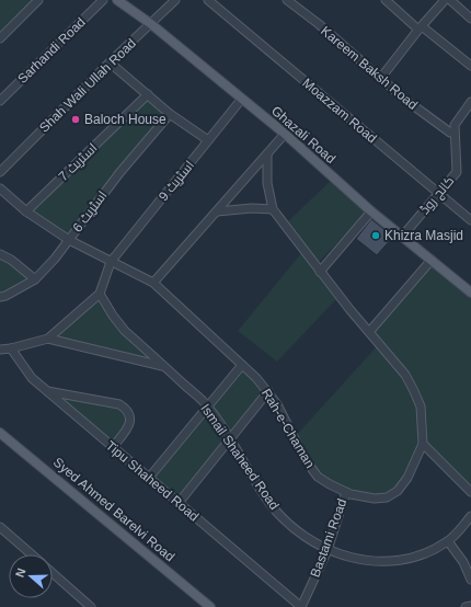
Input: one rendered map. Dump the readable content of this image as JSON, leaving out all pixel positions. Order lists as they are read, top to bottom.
{
  "streets": {
    "main road": ["Ghazali Road", "Syed Ahmed Barelvi Road"],
    "street": [
      "Sarhandi Road",
      "Kareem Baksh Road",
      "Shah Wali Ullah Road",
      "Moazzam Road",
      "اسٹریٹ 7",
      "اسٹریٹ 9",
      "کالج روڈ",
      "اسٹریٹ 6",
      "Rah-e-Chaman",
      "Ismail Shaheed Road",
      "Tipu Shaheed Road",
      "Bastami Road"
    ]
  },
  "crossings": [
    ["Kareem Baksh Road", "کالج روڈ"],
    ["Shah Wali Ullah Road", "Ghazali Road"],
    ["Moazzam Road", "کالج روڈ"],
    ["Ghazali Road", "اسٹریٹ 9"],
    ["Ghazali Road", "کالج روڈ"],
    ["اسٹریٹ 7", "Rah-e-Chaman"],
    ["اسٹریٹ 9", "Rah-e-Chaman"],
    ["اسٹریٹ 6", "Rah-e-Chaman"],
    ["Rah-e-Chaman", "Bastami Road"],
    ["Ismail Shaheed Road", "Bastami Road"],
    ["Tipu Shaheed Road", "Bastami Road"]
  ],
  "places": ["Baloch House", "Khizra Masjid"],
  "north": "left"
}
